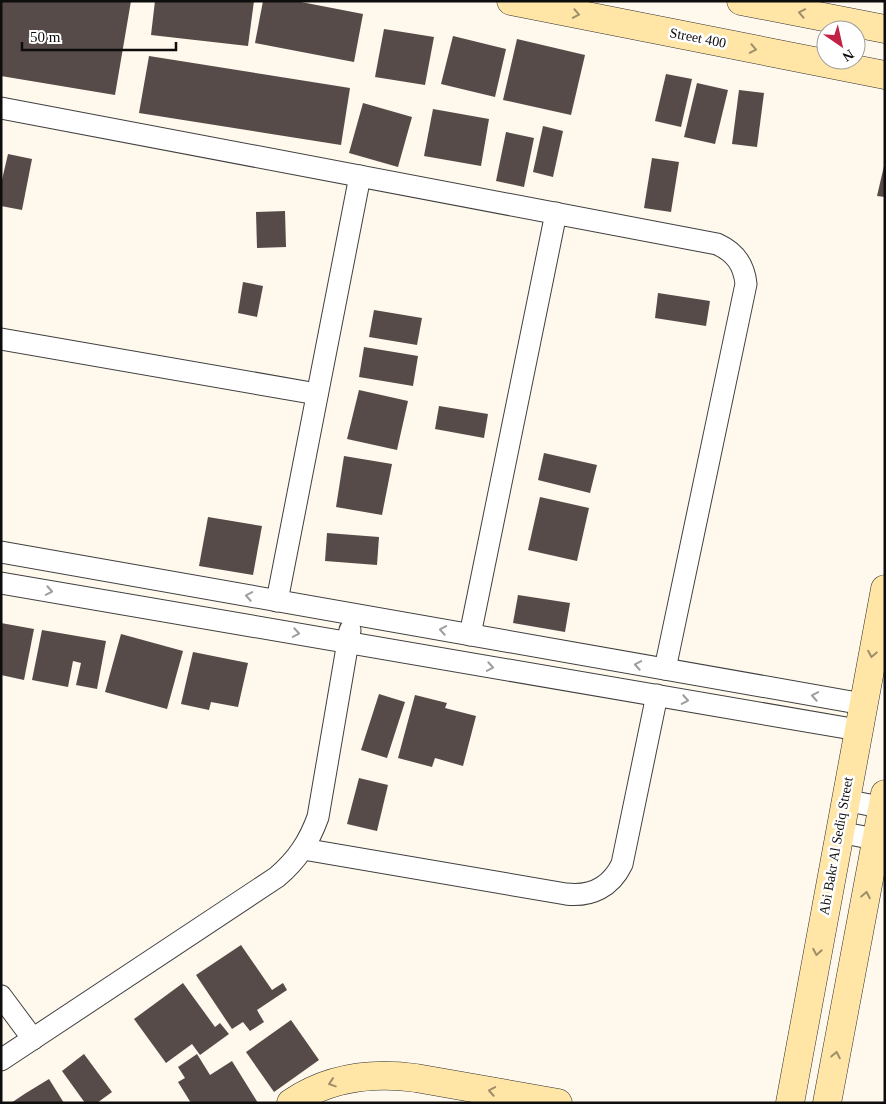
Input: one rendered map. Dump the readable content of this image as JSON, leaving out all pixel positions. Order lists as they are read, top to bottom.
{
  "streets": {
    "main road": ["Street 400", "Abi Bakr Al Sediq Street"]
  },
  "scale_bar": "50 m",
  "north": "bottom right"
}
